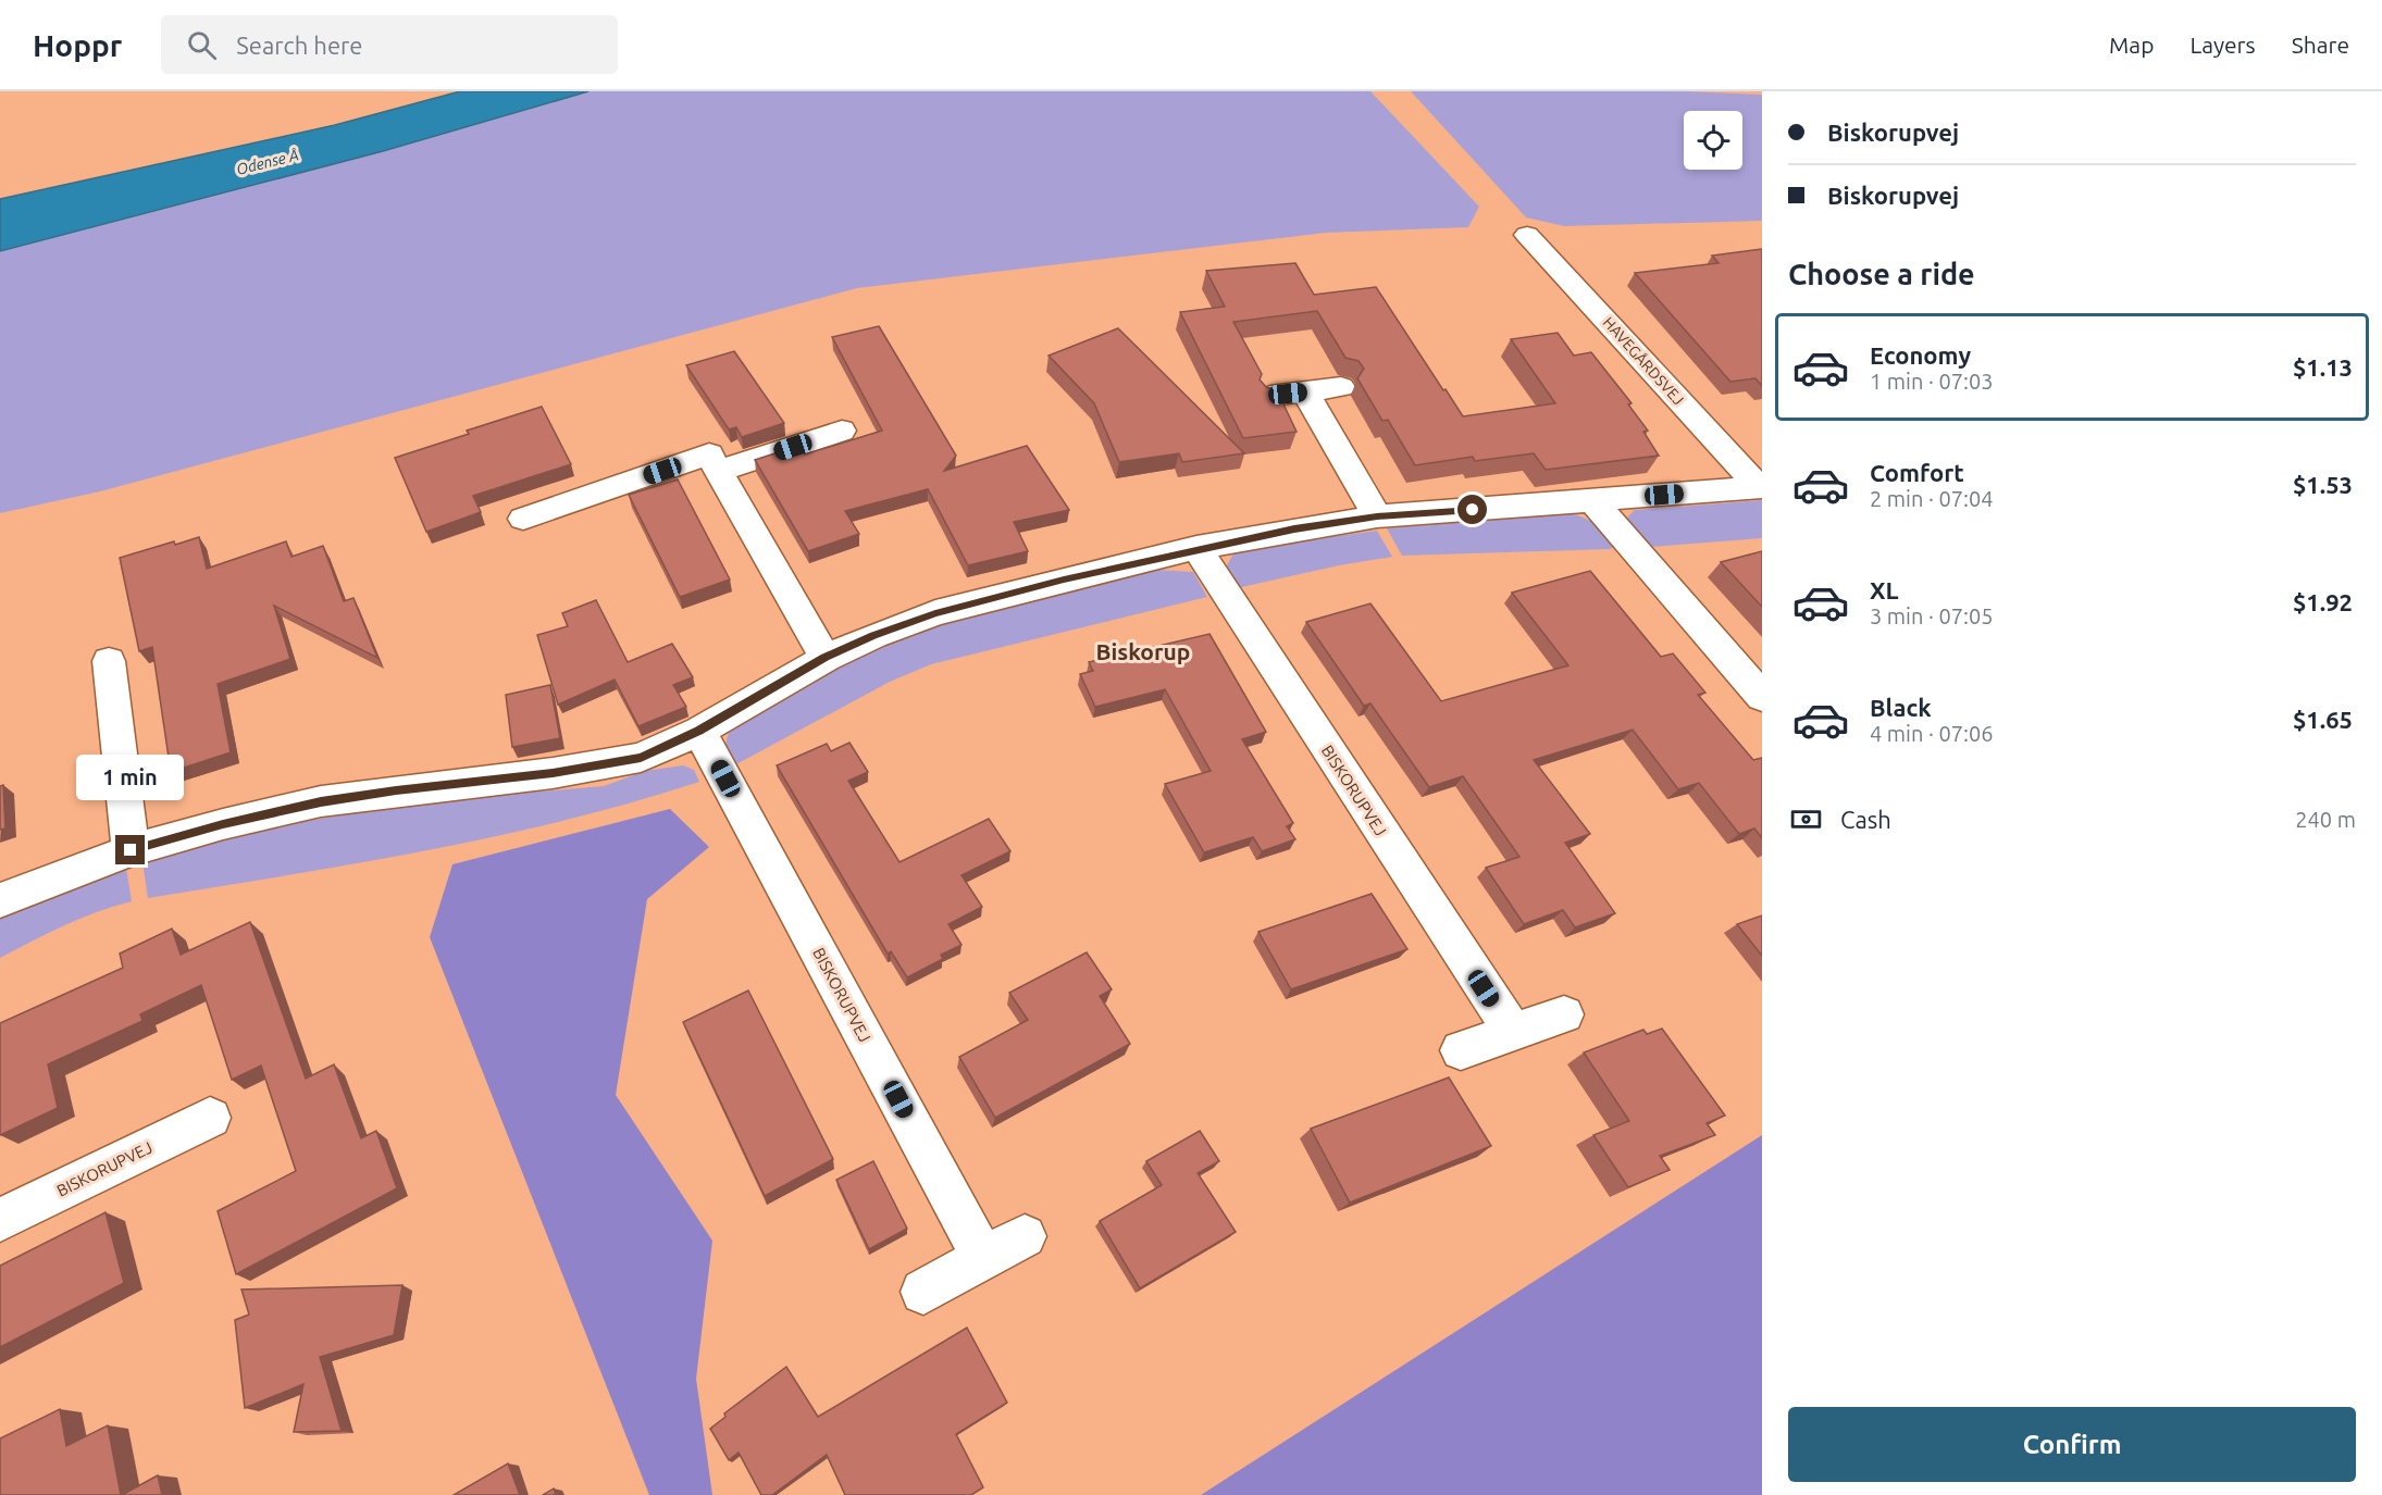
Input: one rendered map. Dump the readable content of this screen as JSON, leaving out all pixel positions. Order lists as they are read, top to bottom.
{
  "streets": {
    "street": ["HAVEGÅRDSVEJ", "BISKORUPVEJ"]
  },
  "districts": ["Biskorup"],
  "water": ["Odense Å"],
  "page": {
    "header": "Hoppr",
    "search": "Search here",
    "nav": ["Map", "Layers", "Share"],
    "banner": ["Biskorupvej", "Biskorupvej"],
    "heading": "Choose a ride",
    "list": [
      {
        "name": "Economy",
        "note": "1 min · 07:03",
        "value": "$1.13"
      },
      {
        "name": "Comfort",
        "note": "2 min · 07:04",
        "value": "$1.53"
      },
      {
        "name": "XL",
        "note": "3 min · 07:05",
        "value": "$1.92"
      },
      {
        "name": "Black",
        "note": "4 min · 07:06",
        "value": "$1.65"
      }
    ],
    "bubble": "1 min",
    "pay": ["Cash", "240 m"],
    "buttons": "Confirm"
  }
}
